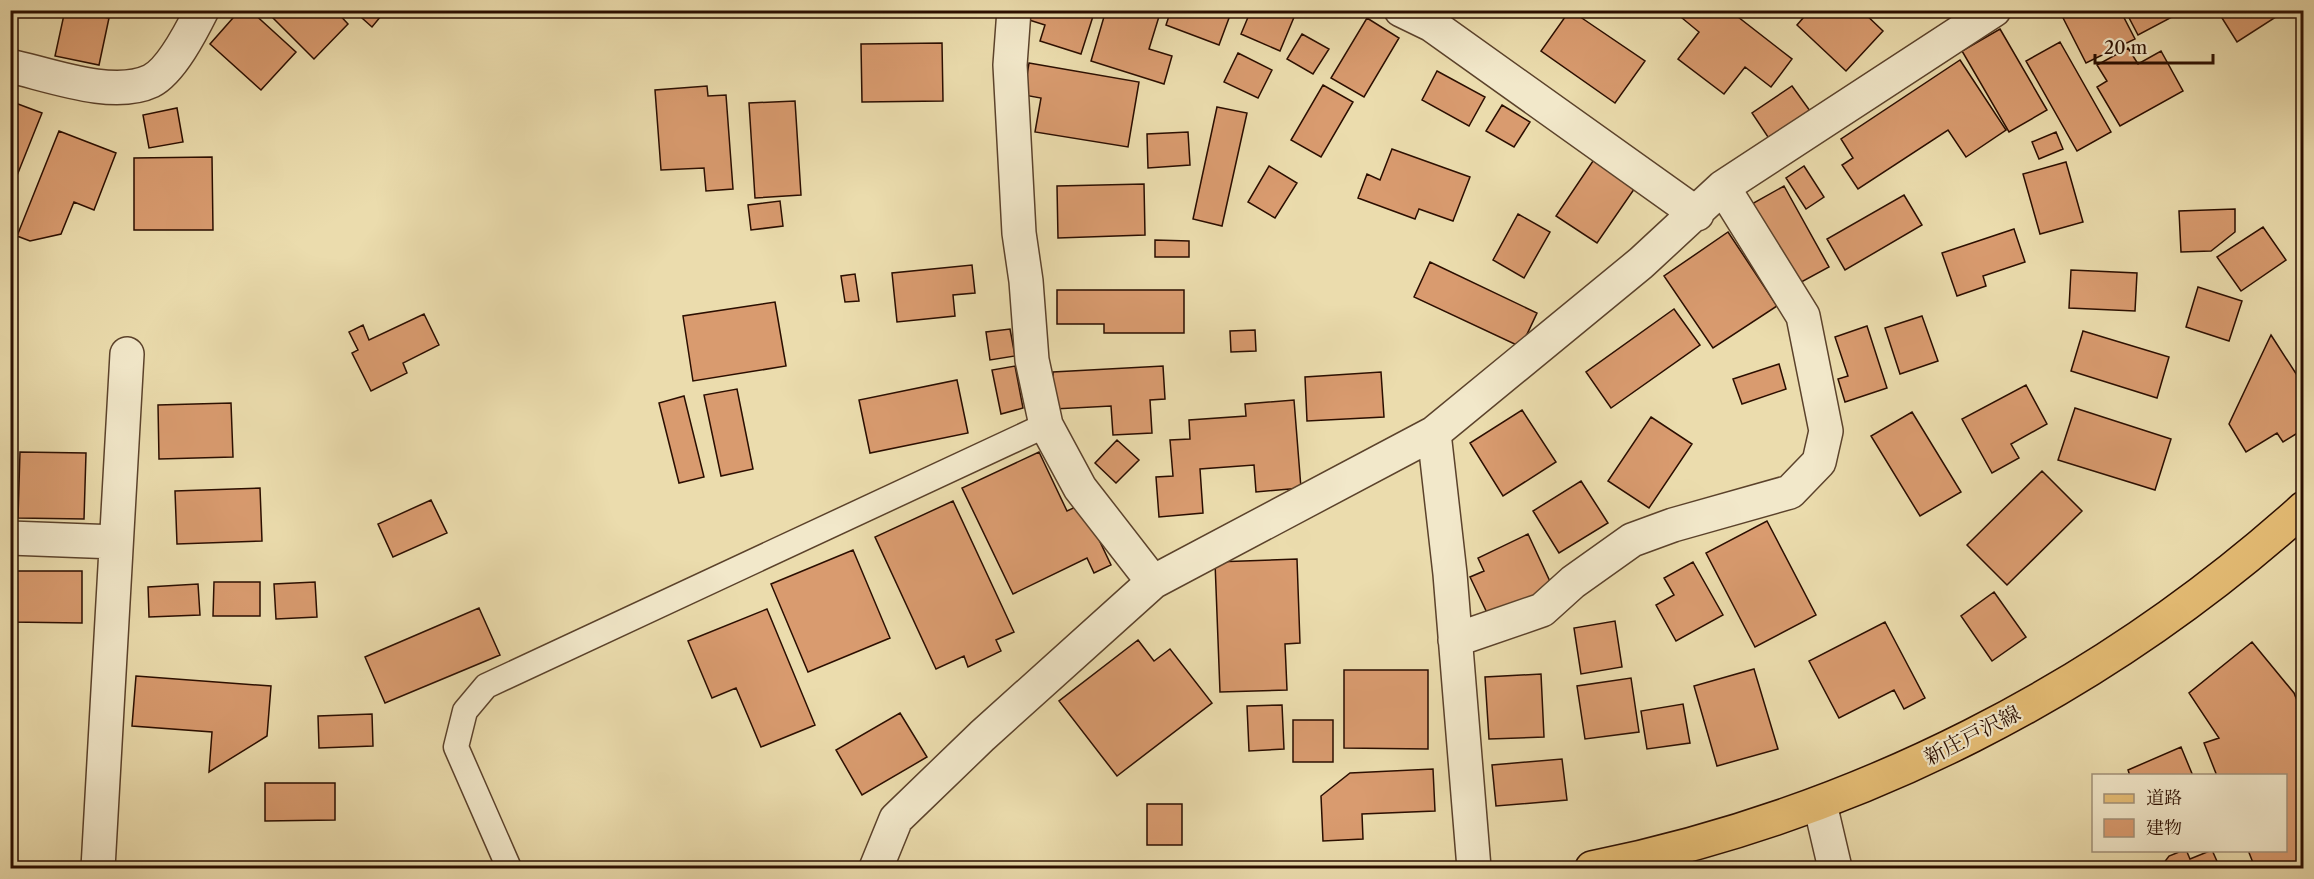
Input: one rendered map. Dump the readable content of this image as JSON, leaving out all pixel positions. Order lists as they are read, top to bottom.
{
  "streets": {
    "main road": ["新庄戸沢線"]
  },
  "legend": ["道路", "建物"],
  "scale_bar": "20 m"
}
